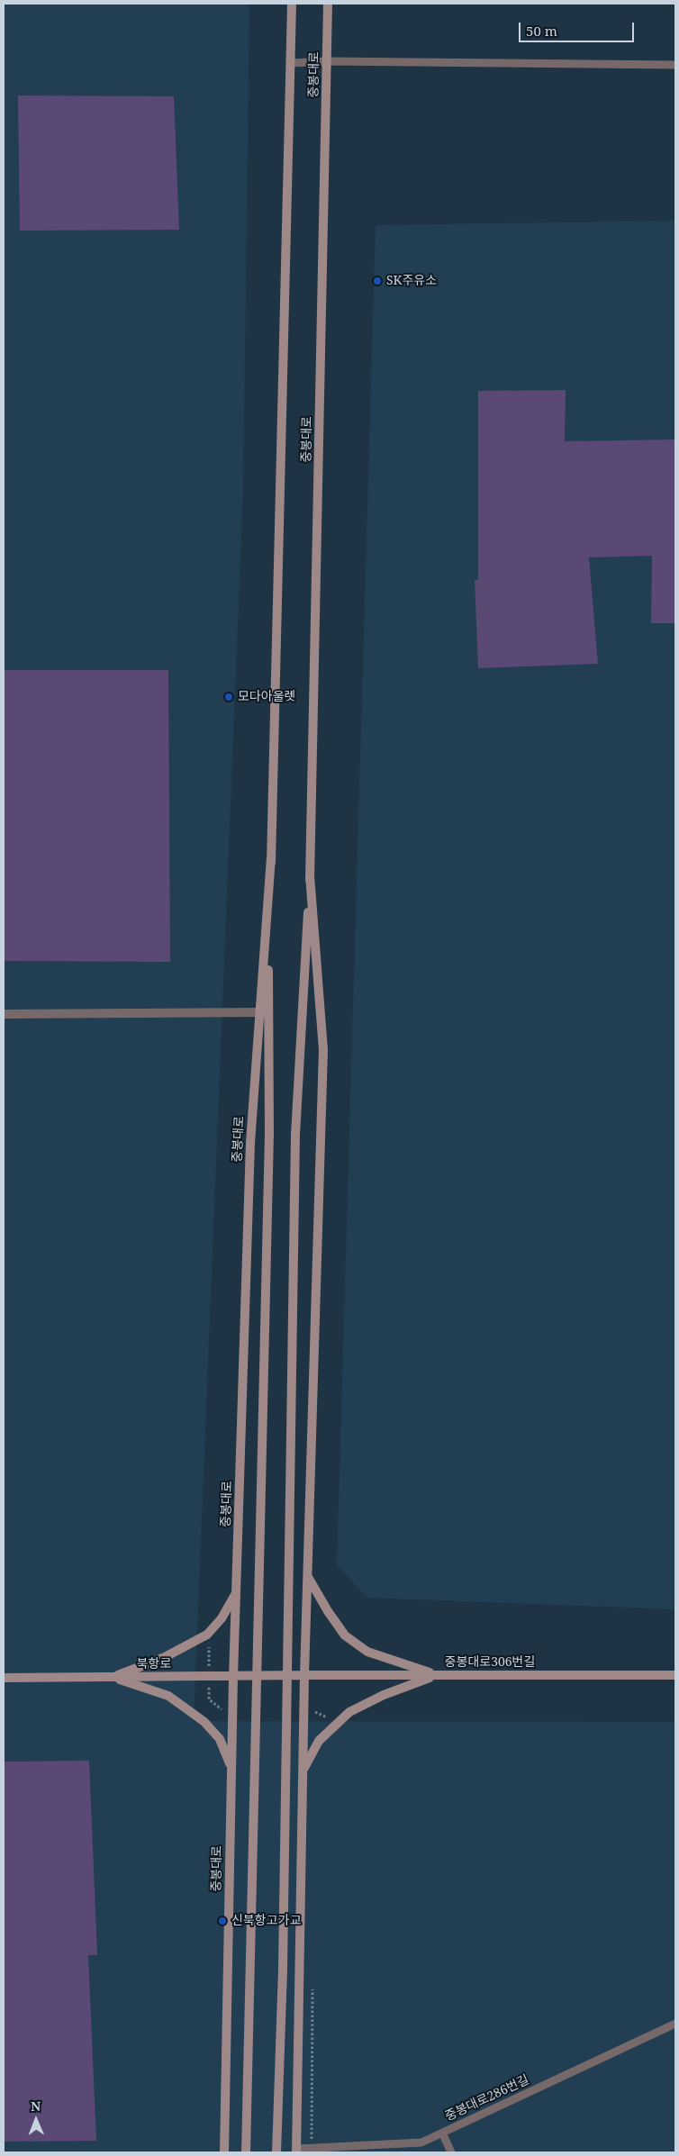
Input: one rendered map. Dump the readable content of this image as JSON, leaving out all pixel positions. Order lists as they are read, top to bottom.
{
  "streets": {
    "main road": ["중봉대로", "중봉대로306번길", "북항로"],
    "lane": ["중봉대로286번길"]
  },
  "crossings": [
    ["중봉대로", "중봉대로306번길"],
    ["중봉대로", "북항로"],
    ["중봉대로", "중봉대로286번길"],
    ["중봉대로306번길", "북항로"]
  ],
  "places": ["SK주유소", "모다아울렛", "신북항고가교"],
  "scale_bar": "50 m",
  "north": "top"
}
